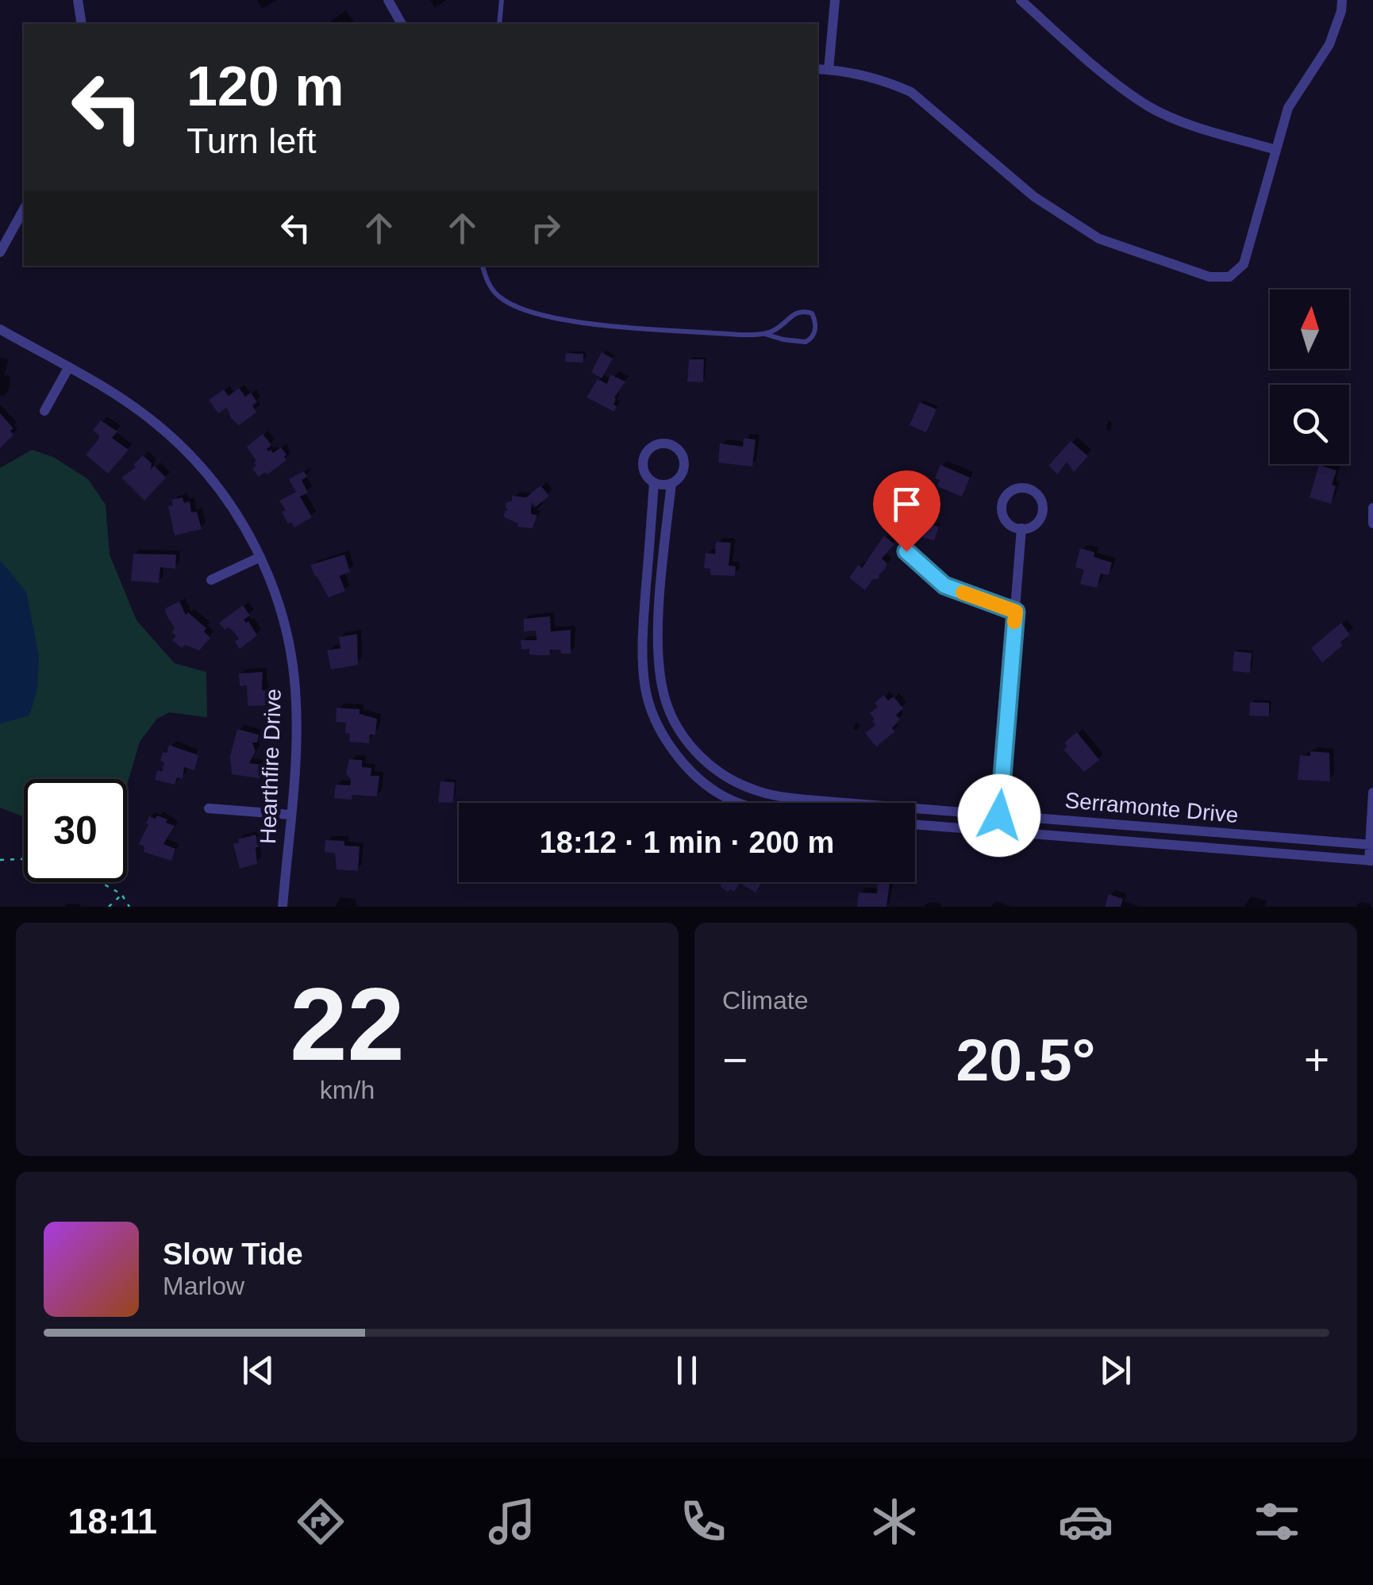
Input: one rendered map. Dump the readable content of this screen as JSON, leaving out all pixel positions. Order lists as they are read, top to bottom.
{
  "streets": {
    "street": ["Hearthfire Drive", "Serramonte Drive"]
  },
  "north": "top",
  "page": {
    "turn": ["120 m", "Turn left"],
    "limit": "30",
    "trip": "18:12 · 1 min · 200 m",
    "tile": [
      ["22", "km/h"],
      "Climate"
    ],
    "heat": ["−", "20.5°", "+"],
    "song": ["Slow Tide", "Marlow"],
    "tabs": "18:11"
  }
}
